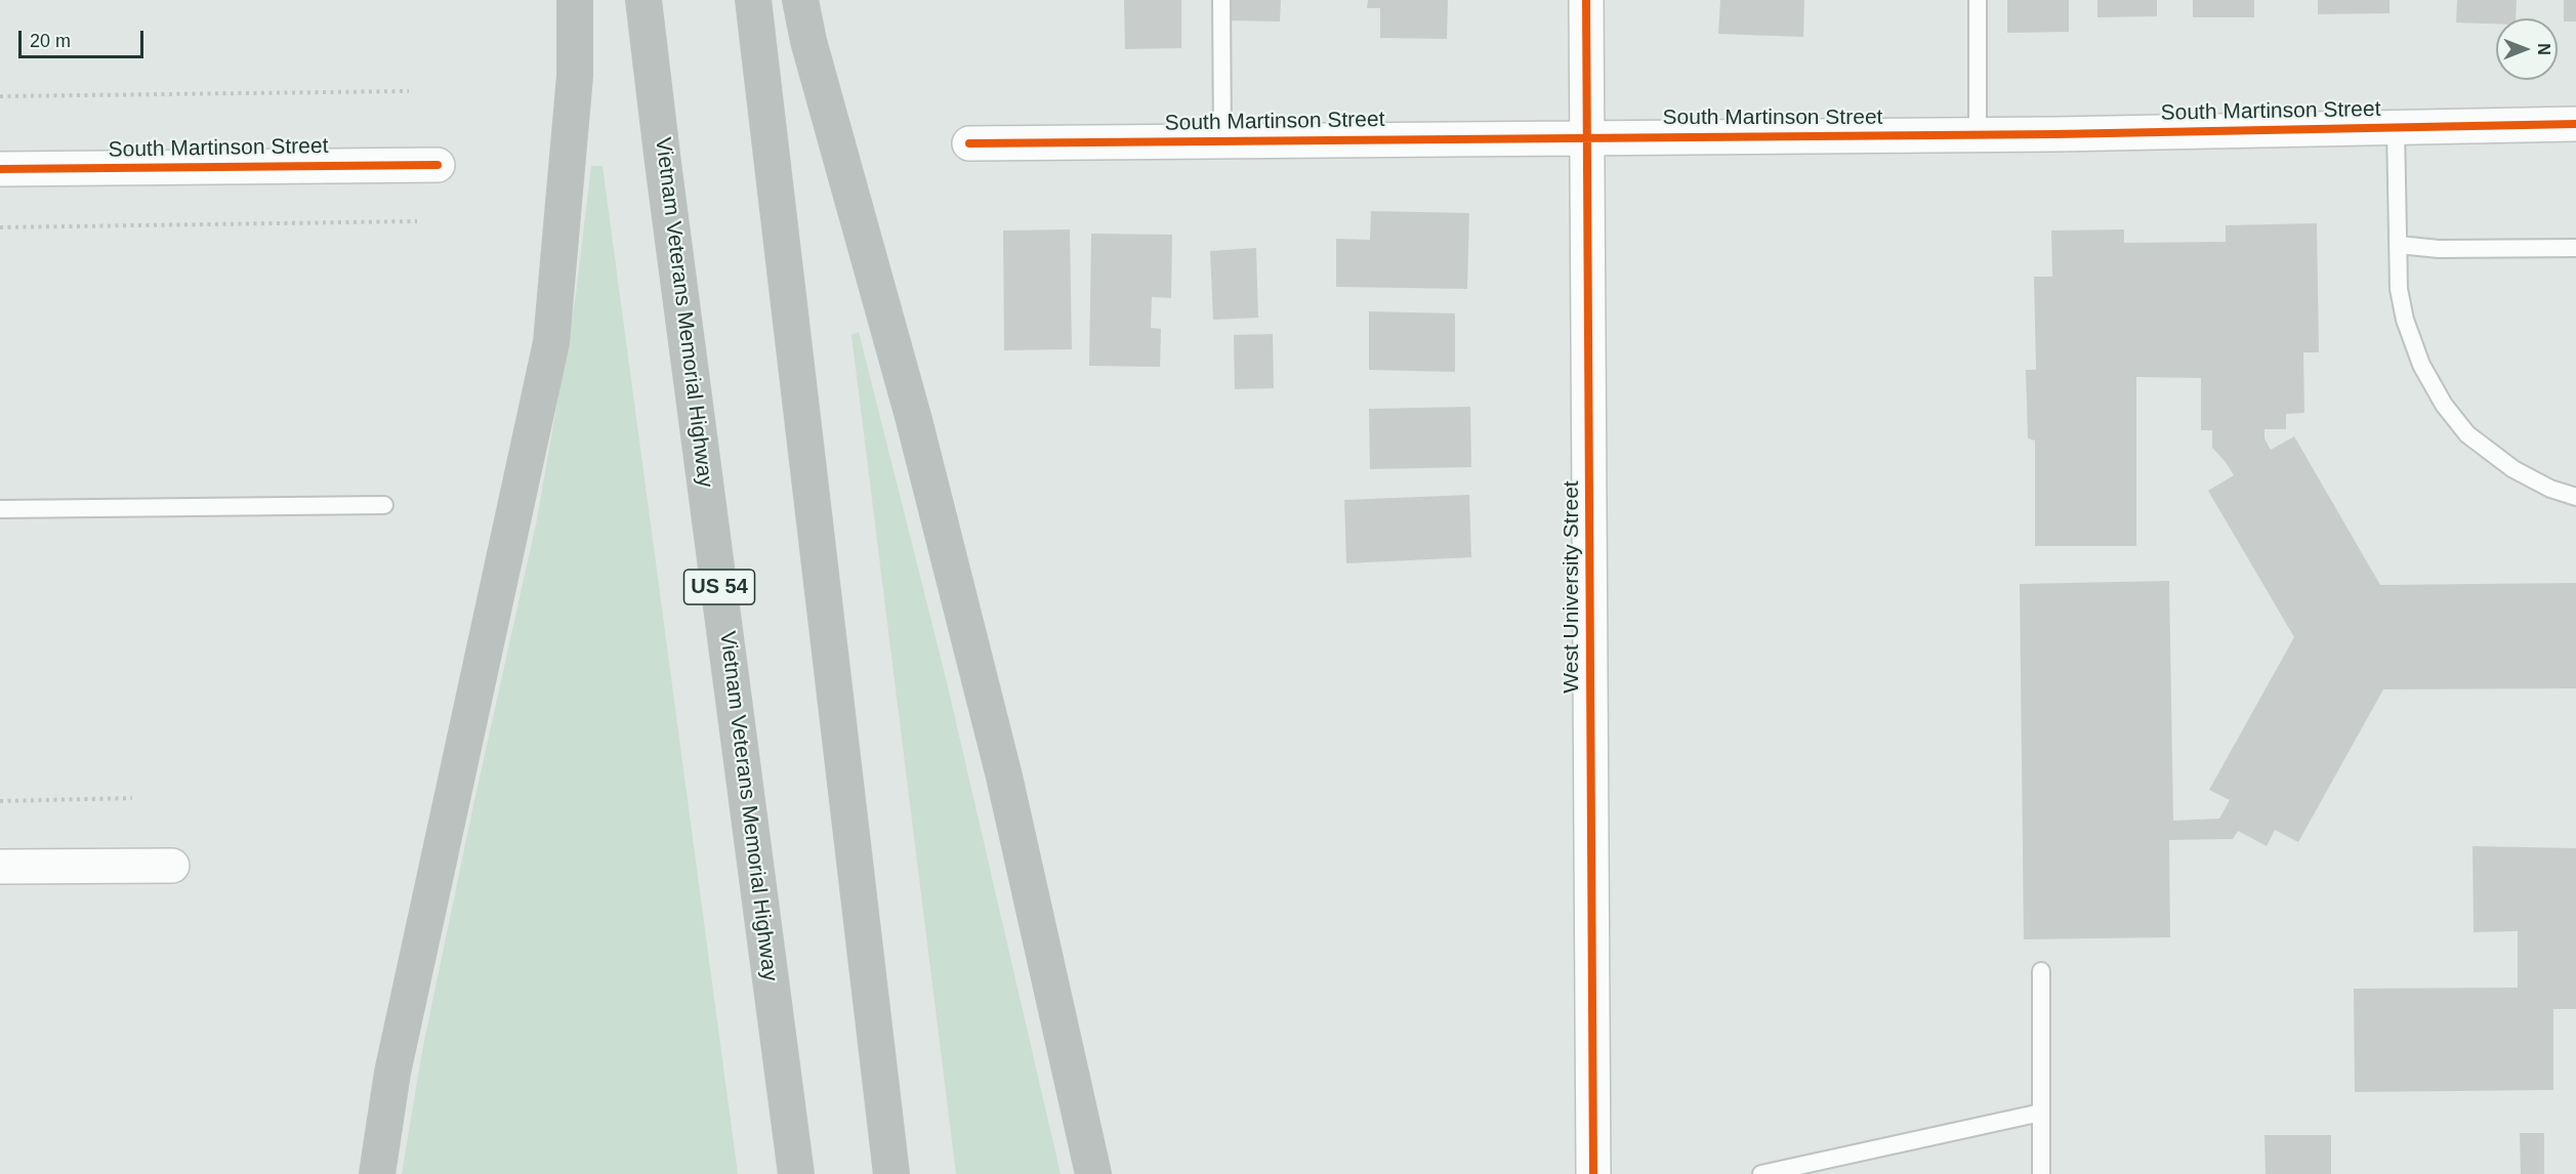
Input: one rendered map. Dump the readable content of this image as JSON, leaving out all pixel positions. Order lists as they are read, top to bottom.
{
  "streets": {
    "highway": ["Vietnam Veterans Memorial Highway", "US 54"],
    "street": ["South Martinson Street", "West University Street"]
  },
  "crossings": [
    ["South Martinson Street", "West University Street"]
  ],
  "scale_bar": "20 m",
  "north": "right"
}
